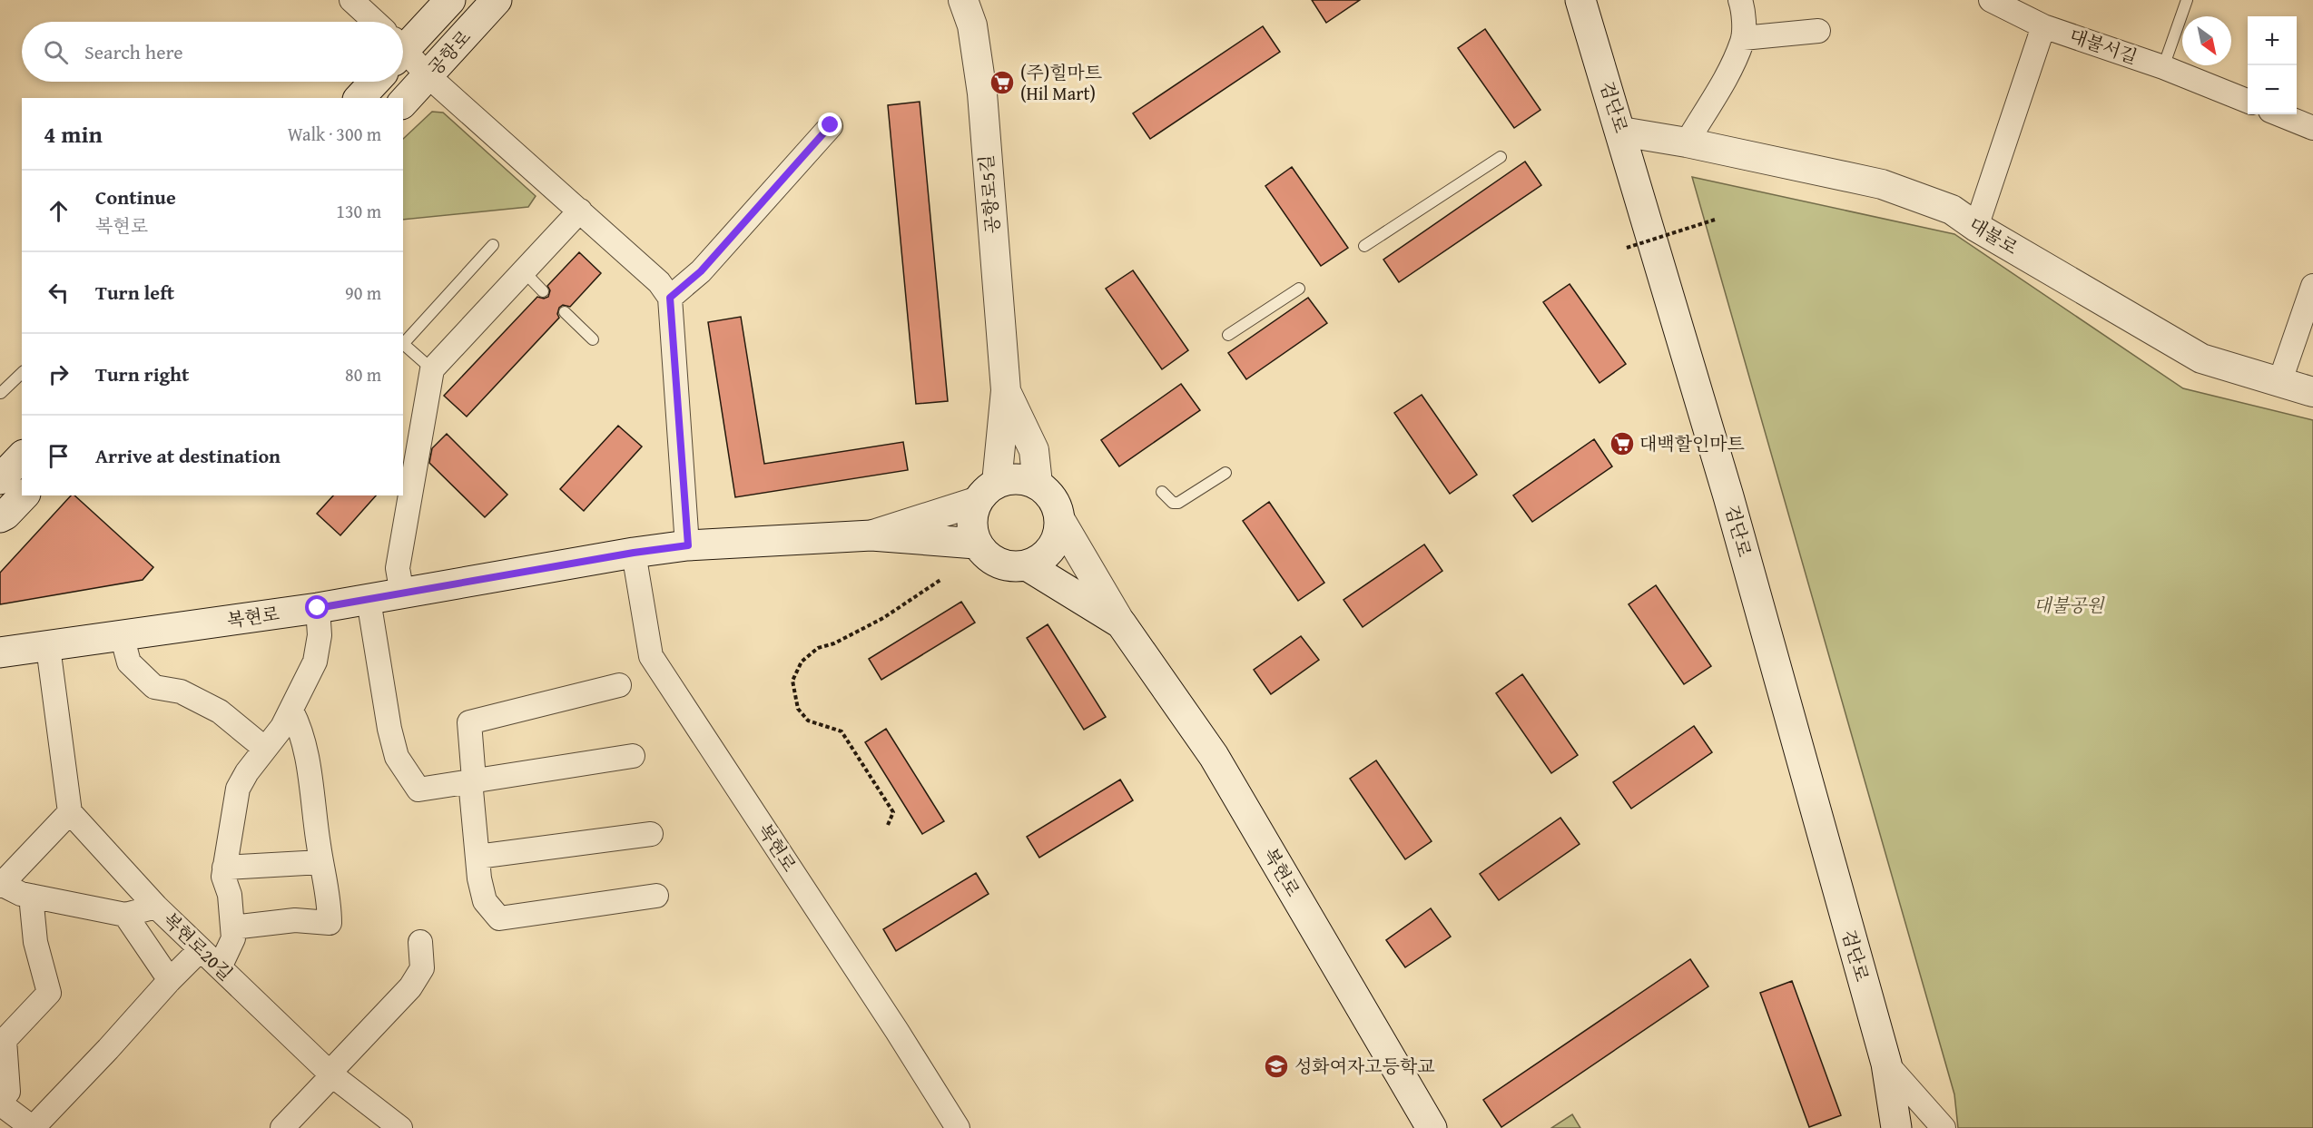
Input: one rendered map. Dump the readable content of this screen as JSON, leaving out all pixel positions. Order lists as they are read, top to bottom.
{
  "streets": {
    "main road": ["공항로", "검단로", "복현로"],
    "street": [
      "대불서길",
      "공항로5길",
      "대불로",
      "복현로20길"
    ]
  },
  "crossings": [
    ["검단로", "대불로"]
  ],
  "parks": ["대불공원"],
  "places": {
    "supermarket": ["(주)힐마트 (Hil Mart)", "대백할인마트"],
    "school or university": ["성화여자고등학교"]
  },
  "north": "bottom right",
  "page": {
    "map_buttons": ["+", "−"],
    "search": "Search here",
    "heading": ["4 min", "Walk · 300 m"],
    "list": [
      ["Continue", "복현로", "130 m"],
      ["Turn left", "90 m"],
      ["Turn right", "80 m"],
      "Arrive at destination"
    ]
  }
}
